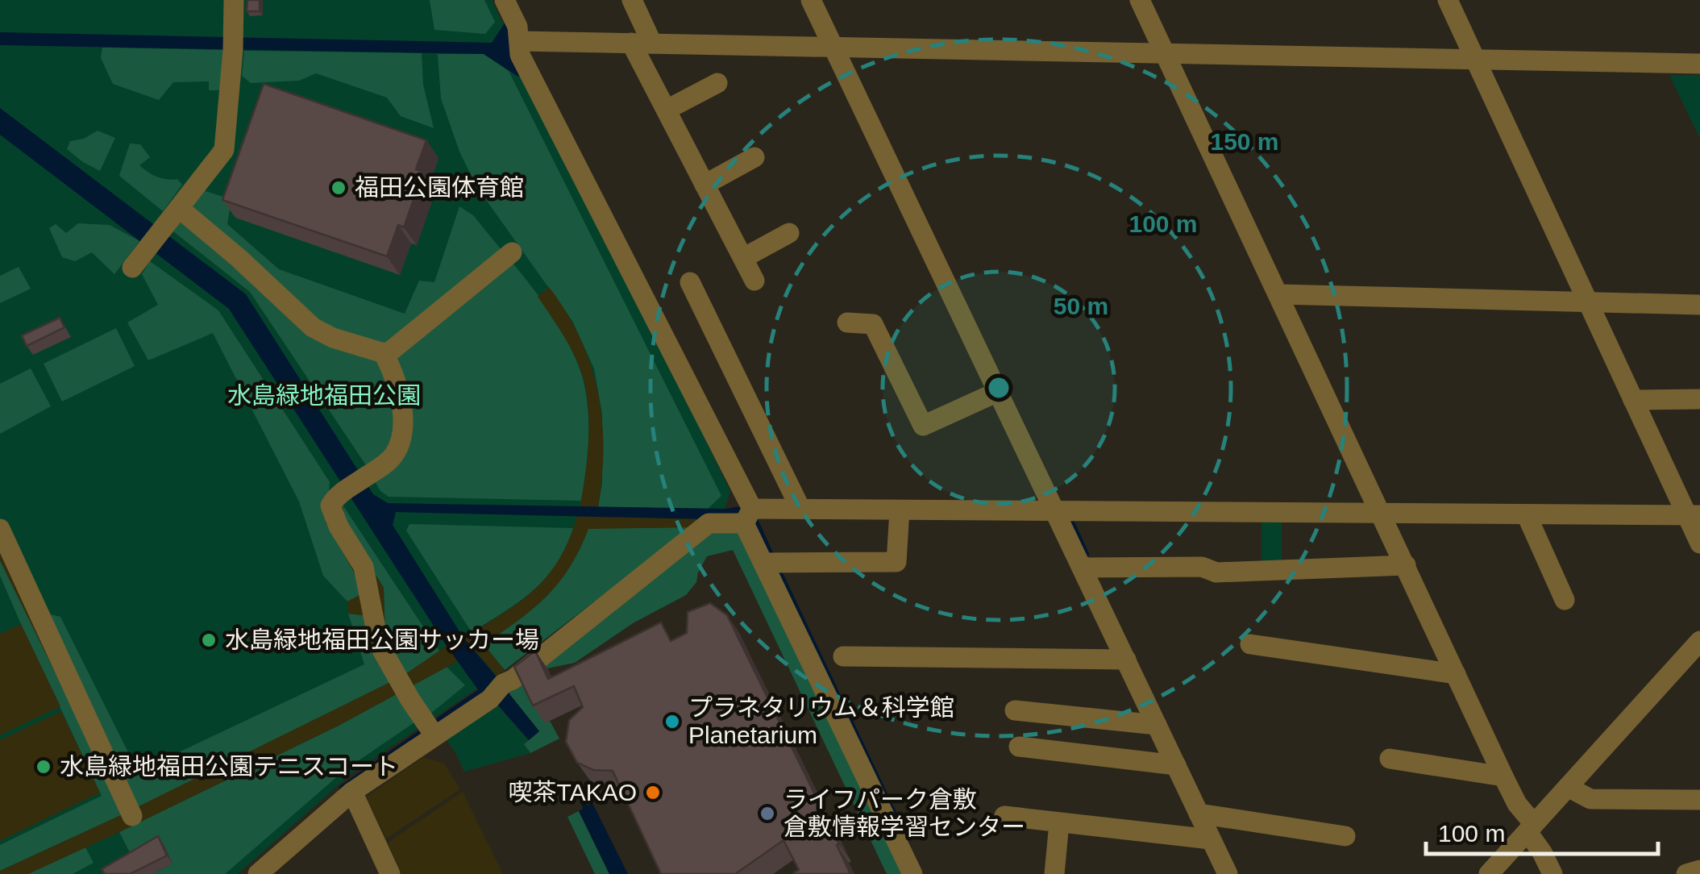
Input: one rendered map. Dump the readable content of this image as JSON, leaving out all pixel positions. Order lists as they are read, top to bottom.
{
  "parks": ["水島緑地福田公園"],
  "places": [
    "福田公園体育館",
    "水島緑地福田公園サッカー場",
    "プラネタリウム＆科学館 Planetarium",
    "水島緑地福田公園テニスコート",
    "喫茶TAKAO",
    "ライフパーク倉敷 倉敷情報学習センター"
  ],
  "scale_bar": "100 m",
  "rings": ["150 m", "100 m", "50 m"]
}
